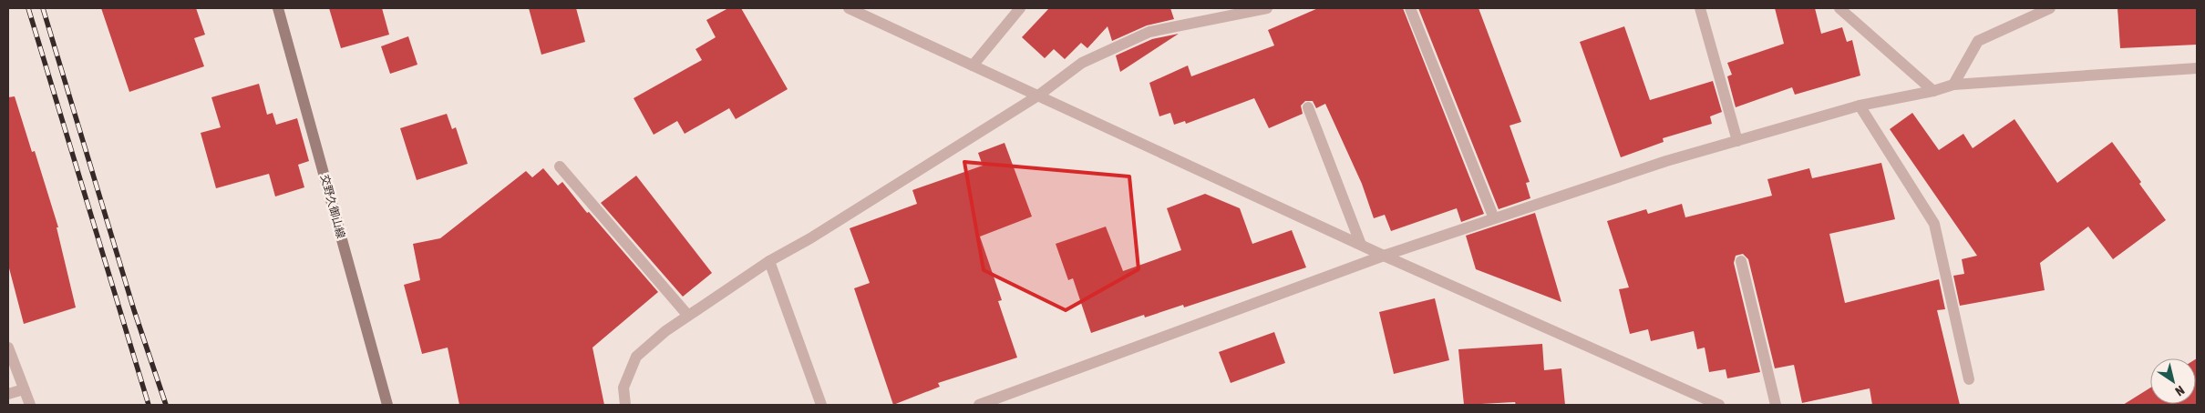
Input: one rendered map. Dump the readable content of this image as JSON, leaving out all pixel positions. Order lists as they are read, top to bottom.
{
  "streets": {
    "main road": ["交野久御山線"]
  },
  "north": "bottom right"
}
